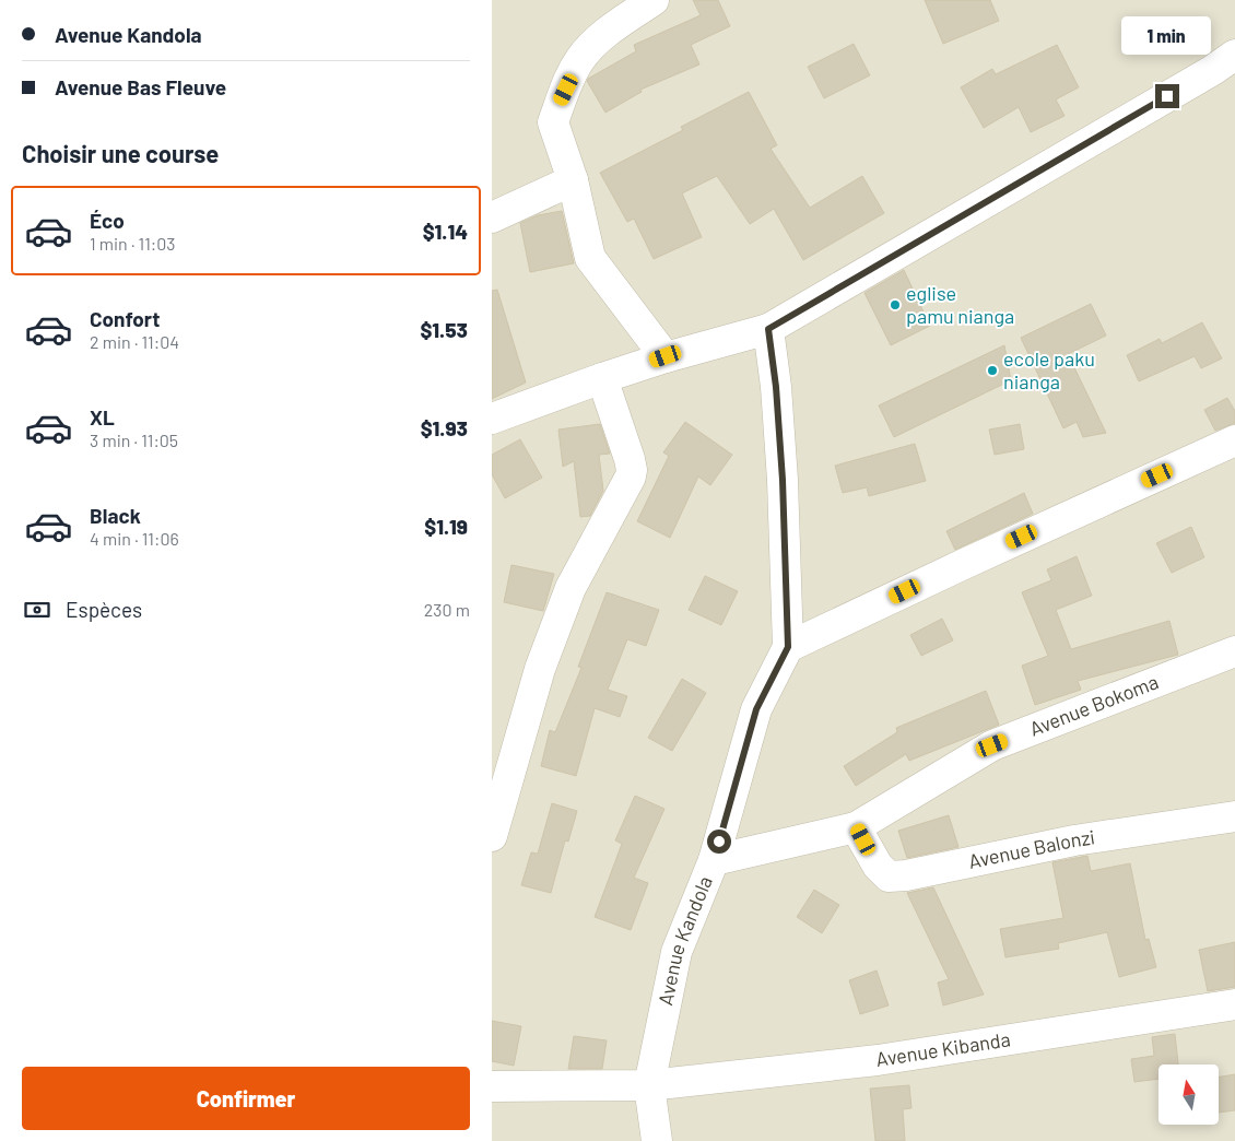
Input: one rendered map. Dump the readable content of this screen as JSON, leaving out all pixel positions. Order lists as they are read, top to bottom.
{
  "streets": {
    "street": [
      "Avenue Bokoma",
      "Avenue Balonzi",
      "Avenue Kandola",
      "Avenue Kibanda"
    ]
  },
  "crossings": [
    ["Avenue Bokoma", "Avenue Balonzi"],
    ["Avenue Bokoma", "Avenue Kandola"],
    ["Avenue Kandola", "Avenue Kibanda"]
  ],
  "places": ["eglise pamu nianga", "ecole paku nianga"],
  "north": "top",
  "page": {
    "banner": ["Avenue Kandola", "Avenue Bas Fleuve"],
    "bubble": "1 min",
    "heading": "Choisir une course",
    "list": [
      {
        "name": "Éco",
        "note": "1 min · 11:03",
        "value": "$1.14"
      },
      {
        "name": "Confort",
        "note": "2 min · 11:04",
        "value": "$1.53"
      },
      {
        "name": "XL",
        "note": "3 min · 11:05",
        "value": "$1.93"
      },
      {
        "name": "Black",
        "note": "4 min · 11:06",
        "value": "$1.19"
      }
    ],
    "pay": ["Espèces", "230 m"],
    "buttons": "Confirmer"
  }
}
